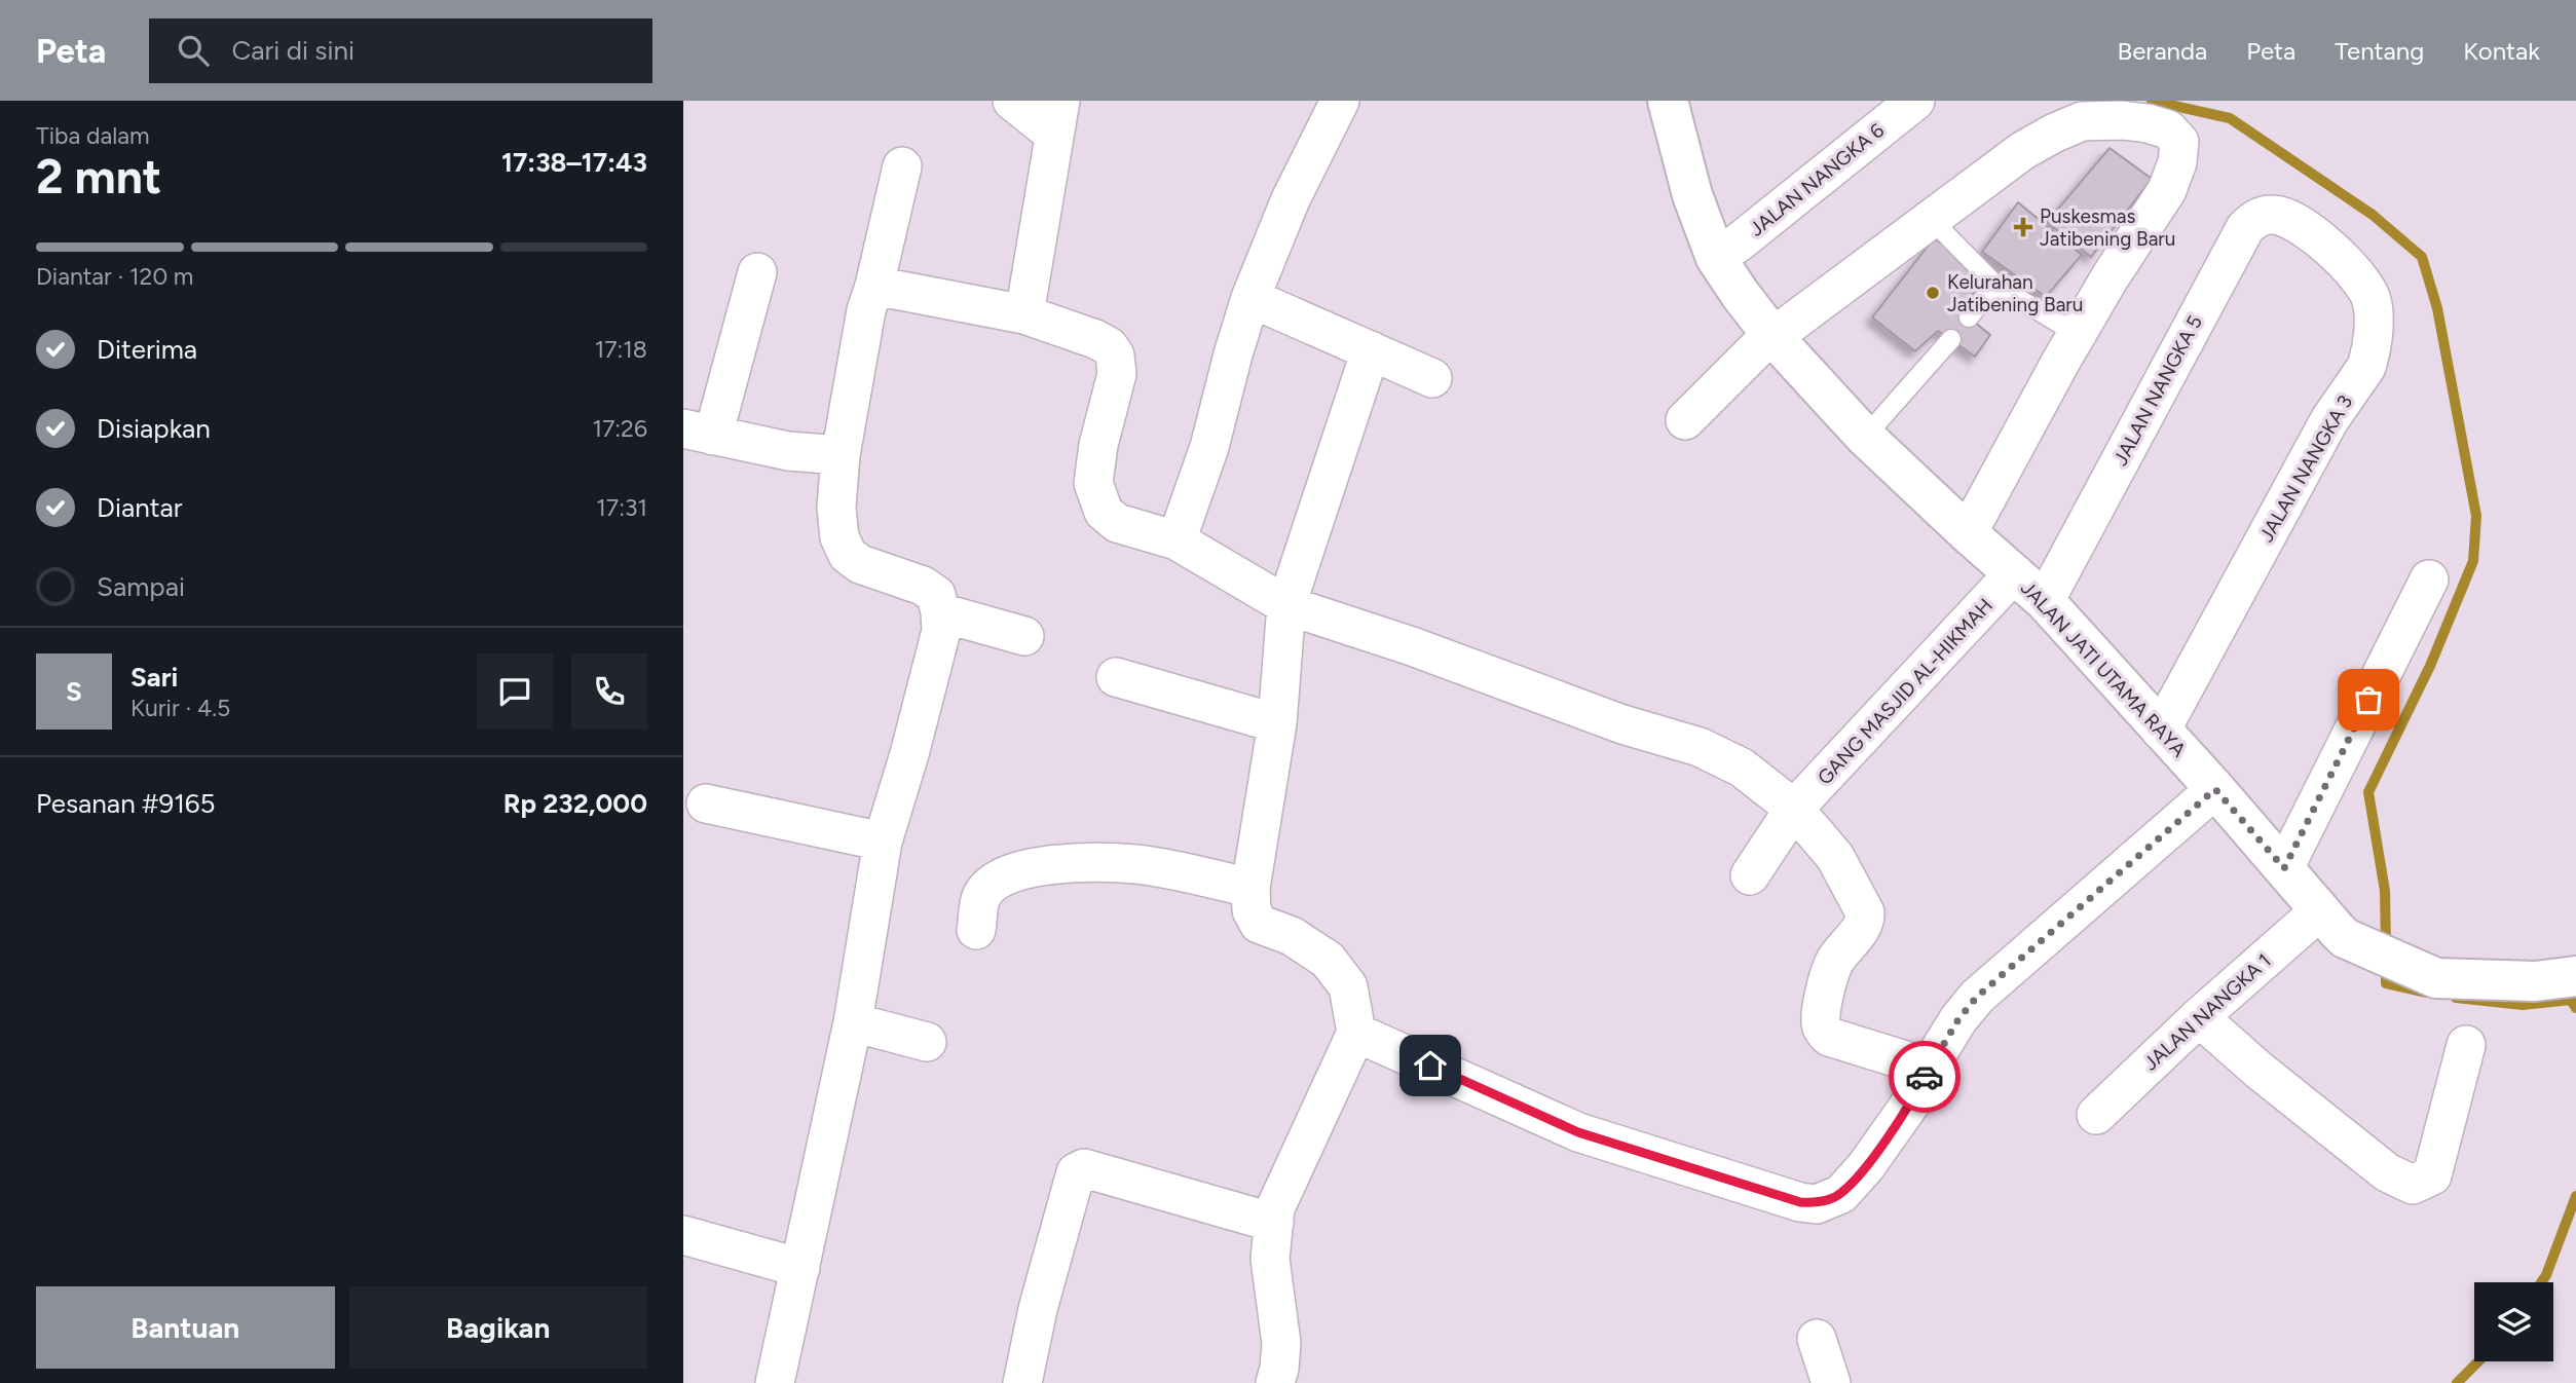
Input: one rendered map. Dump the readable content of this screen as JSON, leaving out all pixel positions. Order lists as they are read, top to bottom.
{
  "streets": {
    "street": [
      "JALAN NANGKA 6",
      "JALAN NANGKA 5",
      "JALAN NANGKA 3",
      "JALAN JATI UTAMA RAYA",
      "GANG MASJID AL-HIKMAH",
      "JALAN NANGKA 1"
    ]
  },
  "crossings": [
    ["JALAN NANGKA 6", "JALAN JATI UTAMA RAYA"],
    ["JALAN NANGKA 5", "JALAN NANGKA 3"],
    ["JALAN NANGKA 5", "JALAN JATI UTAMA RAYA"],
    ["JALAN NANGKA 3", "JALAN JATI UTAMA RAYA"],
    ["JALAN JATI UTAMA RAYA", "GANG MASJID AL-HIKMAH"],
    ["JALAN JATI UTAMA RAYA", "JALAN NANGKA 1"]
  ],
  "places": {
    "health": ["Puskesmas Jatibening Baru"],
    "other": ["Kelurahan Jatibening Baru"]
  },
  "page": {
    "header": "Peta",
    "search": "Cari di sini",
    "nav": [
      "Beranda",
      "Peta",
      "Tentang",
      "Kontak"
    ],
    "heading": ["2 mnt", "Tiba dalam", "17:38–17:43"],
    "panel": [
      "Sari",
      "Kurir · 4.5",
      "Pesanan #9165",
      "Rp 232,000"
    ],
    "bar": "Diantar · 120 m",
    "list": [
      ["Diterima", "17:18"],
      ["Disiapkan", "17:26"],
      ["Diantar", "17:31"],
      "Sampai"
    ],
    "round": "S",
    "buttons": ["Bantuan", "Bagikan"]
  }
}
